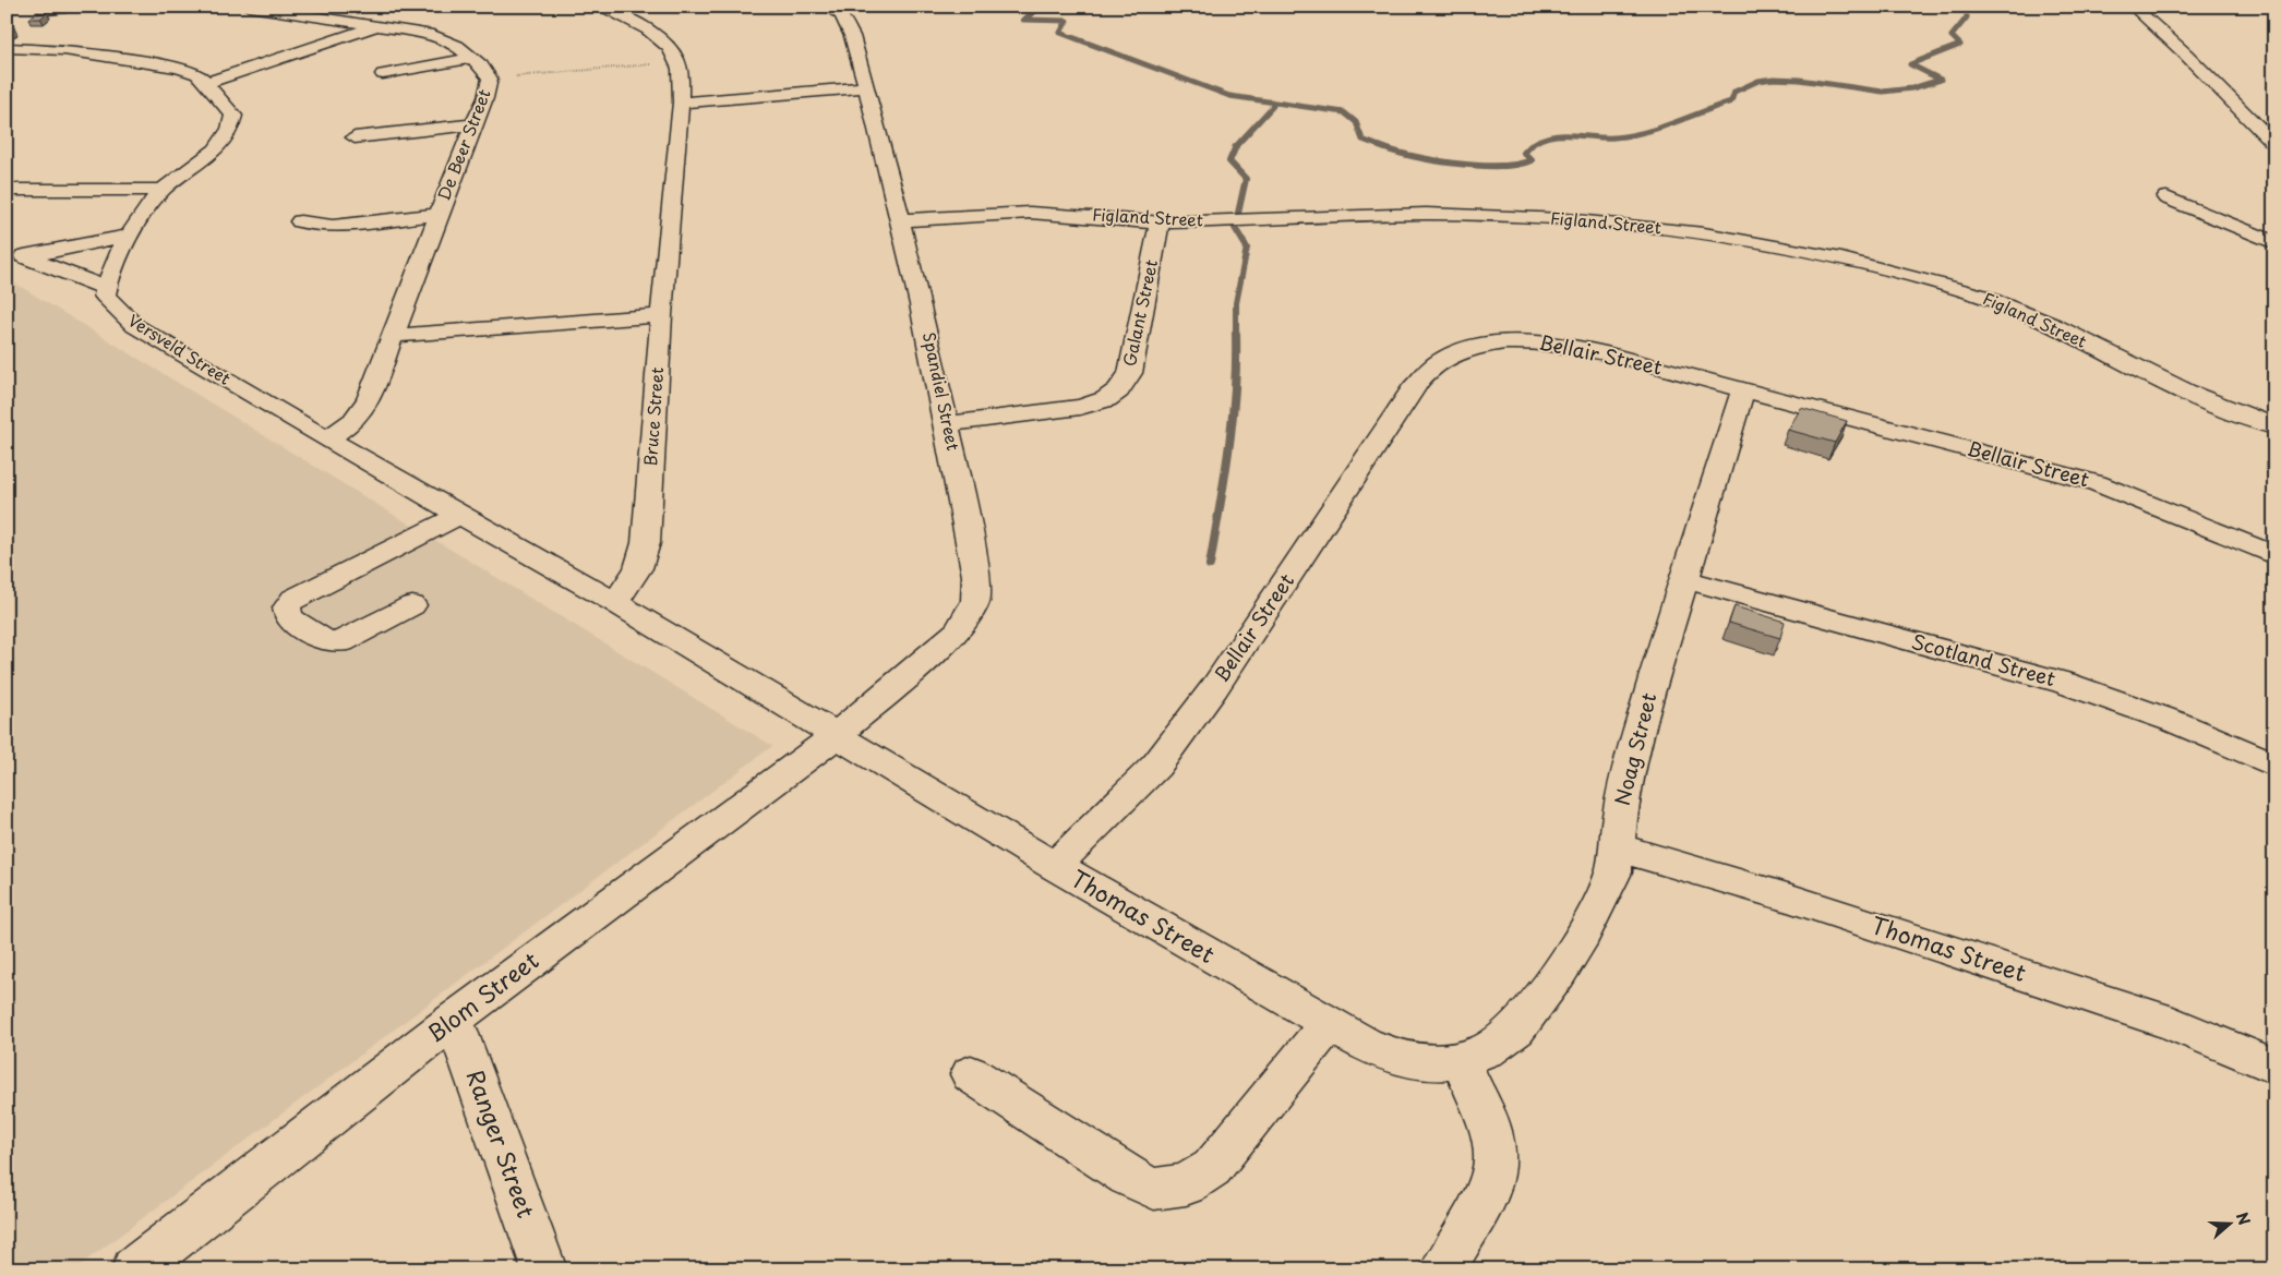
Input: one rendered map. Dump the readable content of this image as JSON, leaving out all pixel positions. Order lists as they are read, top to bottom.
{
  "streets": {
    "street": [
      "De Beer Street",
      "Figland Street",
      "Galant Street",
      "Versveld Street",
      "Bellair Street",
      "Spandiel Street",
      "Bruce Street",
      "Scotland Street",
      "Noag Street",
      "Thomas Street",
      "Blom Street",
      "Ranger Street"
    ]
  },
  "crossings": [
    ["De Beer Street", "Versveld Street"],
    ["Figland Street", "Galant Street"],
    ["Figland Street", "Spandiel Street"],
    ["Galant Street", "Spandiel Street"],
    ["Versveld Street", "Bruce Street"],
    ["Bellair Street", "Noag Street"],
    ["Bellair Street", "Thomas Street"],
    ["Spandiel Street", "Thomas Street"],
    ["Spandiel Street", "Blom Street"],
    ["Scotland Street", "Noag Street"],
    ["Noag Street", "Thomas Street"],
    ["Thomas Street", "Blom Street"],
    ["Blom Street", "Ranger Street"]
  ],
  "north": "right"
}
